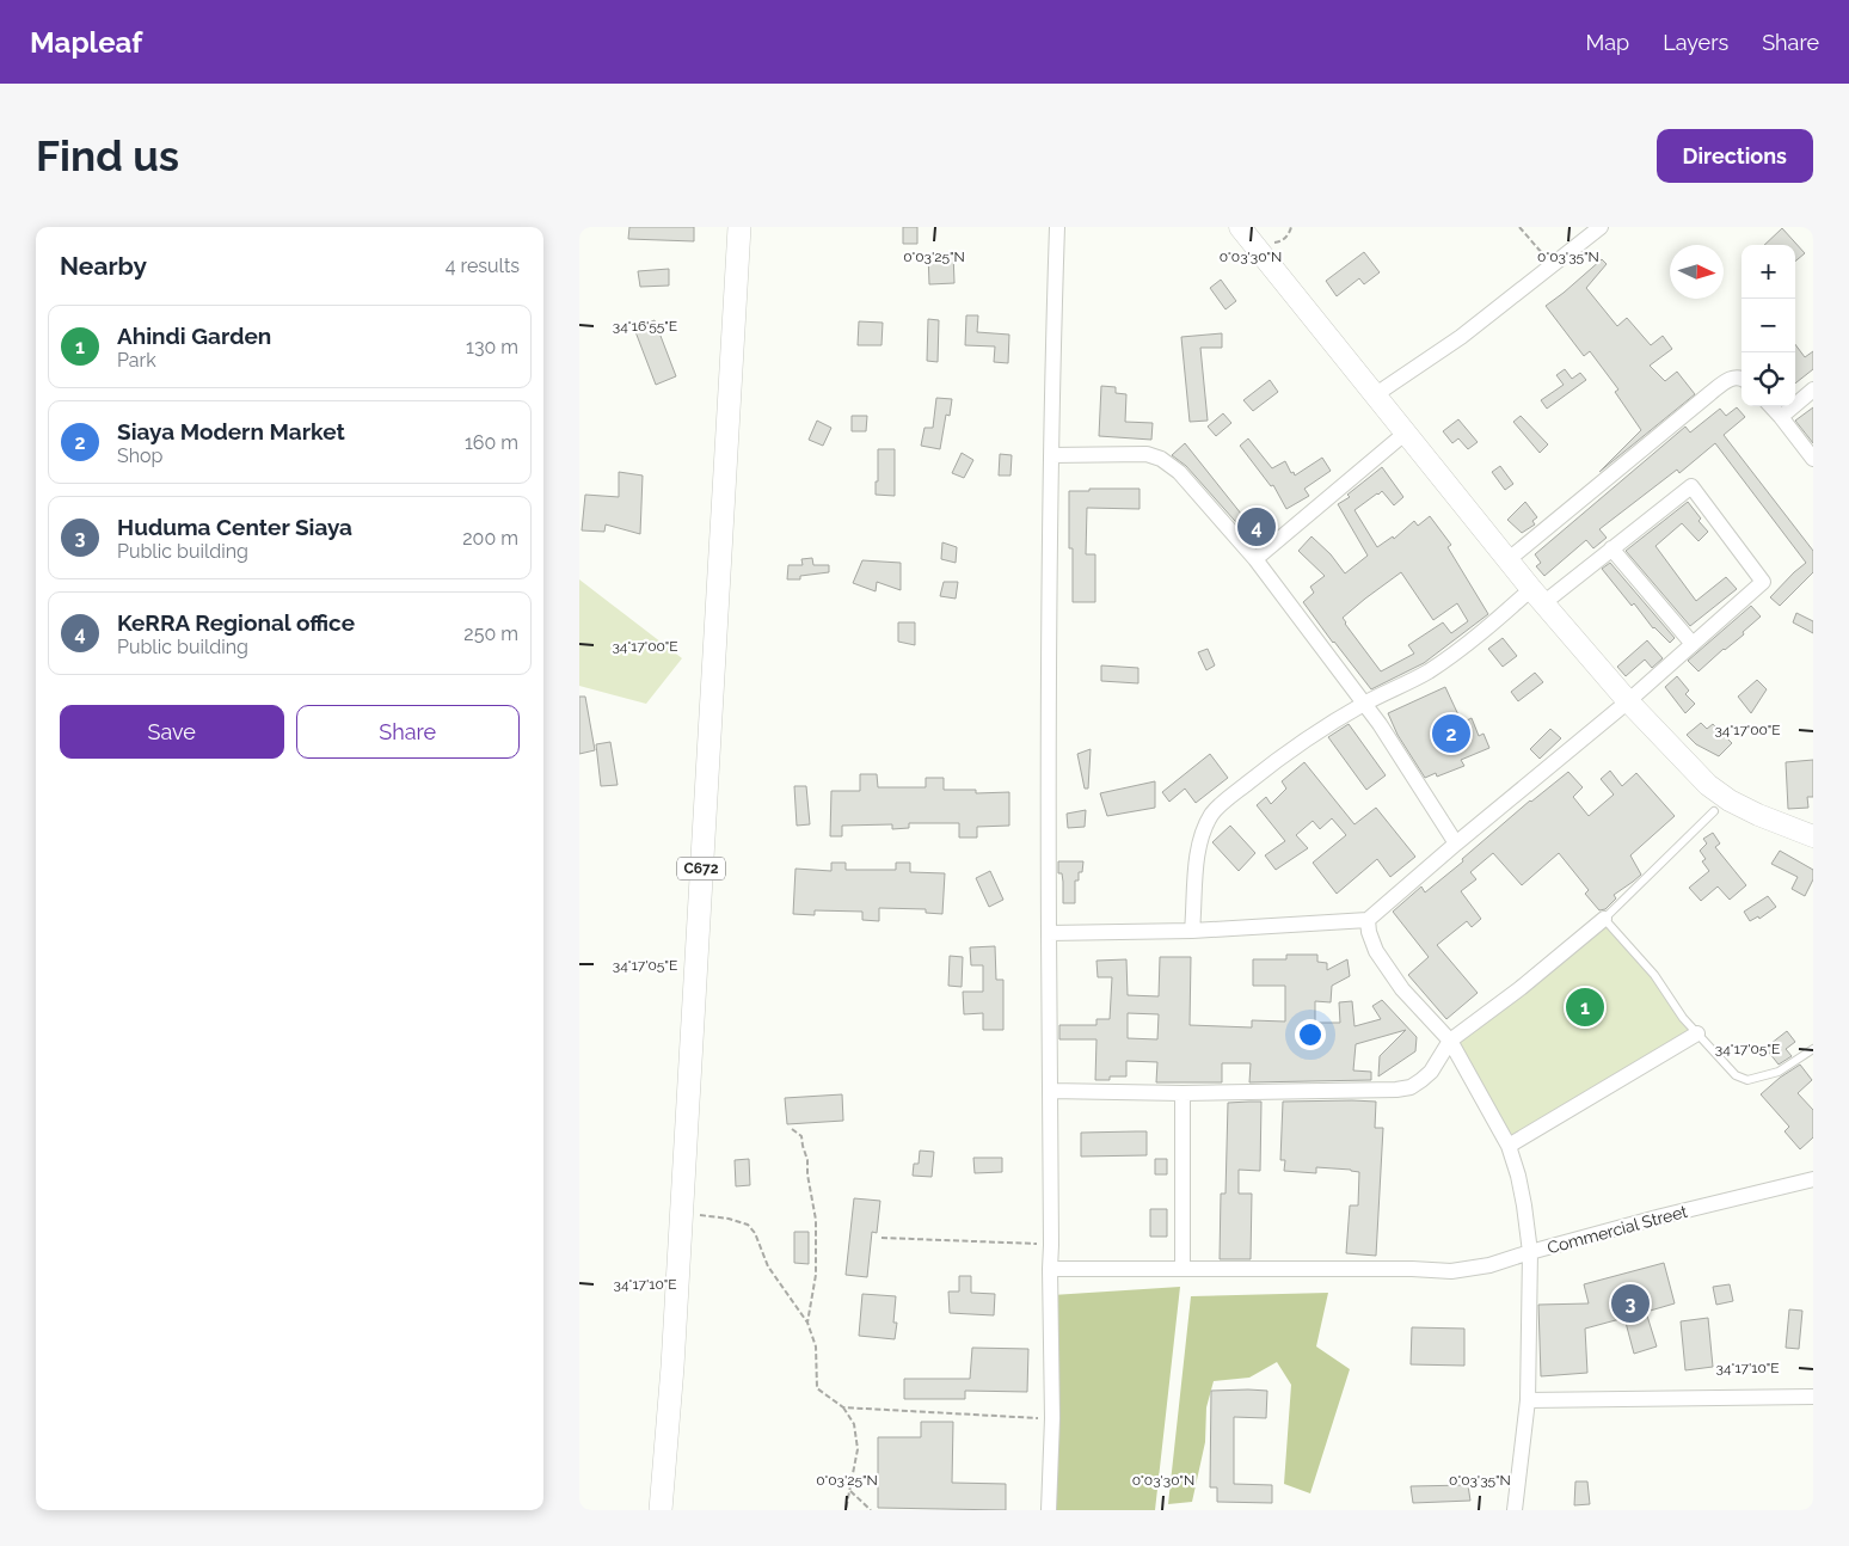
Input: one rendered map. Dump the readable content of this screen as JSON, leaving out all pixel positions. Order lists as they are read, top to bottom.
{
  "streets": {
    "main road": ["C672"],
    "street": ["Commercial Street"]
  },
  "north": "right",
  "page": {
    "header": "Mapleaf",
    "nav": ["Map", "Layers", "Share"],
    "buttons": [
      "Directions",
      ["Save", "Share"]
    ],
    "title": "Find us",
    "heading": ["Nearby", "4 results"],
    "map_buttons": ["+", "−"],
    "list": [
      {
        "mark": "1",
        "name": "Ahindi Garden",
        "note": "Park",
        "value": "130 m"
      },
      {
        "mark": "2",
        "name": "Siaya Modern Market",
        "note": "Shop",
        "value": "160 m"
      },
      {
        "mark": "3",
        "name": "Huduma Center Siaya",
        "note": "Public building",
        "value": "200 m"
      },
      {
        "mark": "4",
        "name": "KeRRA Regional office",
        "note": "Public building",
        "value": "250 m"
      }
    ],
    "pins": [
      "4",
      "2",
      "1",
      "3"
    ]
  },
  "coordinates": [
    "0°03'25\"N",
    "0°03'30\"N",
    "0°03'35\"N",
    "34°16'55\"E",
    "34°17'00\"E",
    "34°17'05\"E",
    "34°17'10\"E"
  ]
}
